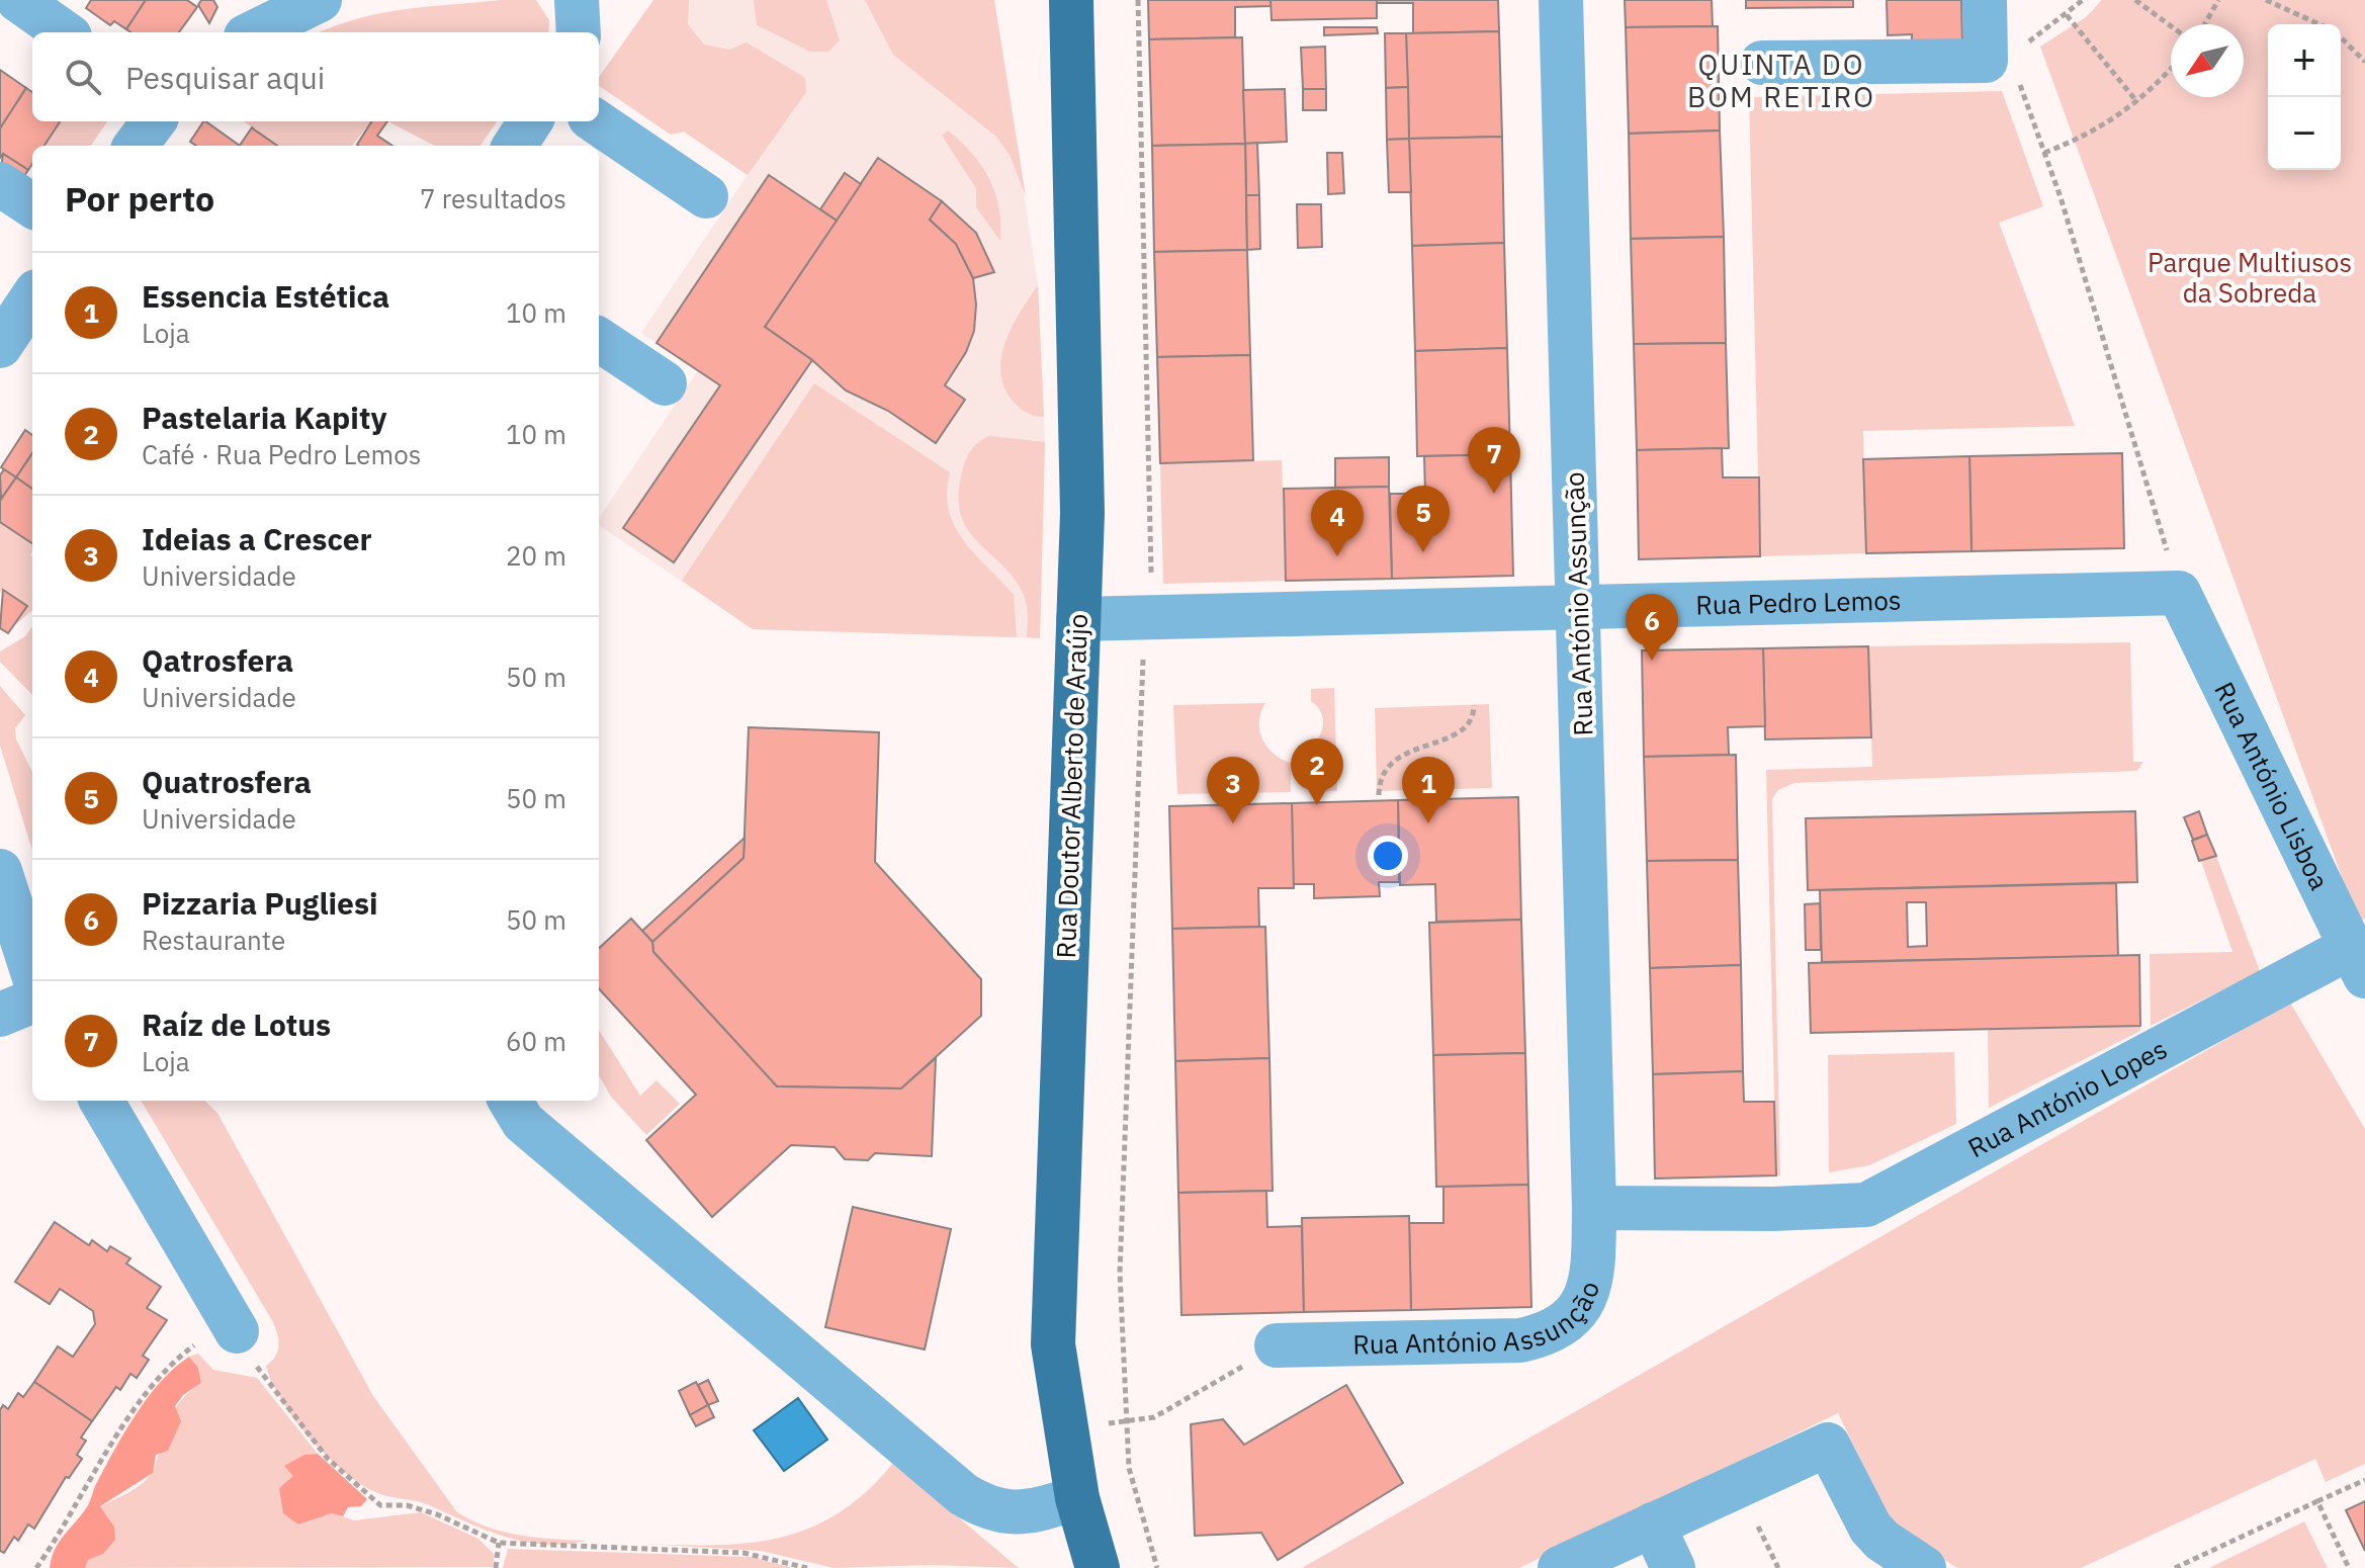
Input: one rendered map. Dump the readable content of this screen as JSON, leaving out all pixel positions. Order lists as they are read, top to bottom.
{
  "streets": {
    "main road": ["Rua Doutor Alberto de Araújo"],
    "street": [
      "Rua Pedro Lemos",
      "Rua António Assunção",
      "Rua António Lisboa",
      "Rua António Lopes"
    ]
  },
  "crossings": [
    ["Rua Pedro Lemos", "Rua António Assunção"],
    ["Rua Pedro Lemos", "Rua António Lisboa"],
    ["Rua Pedro Lemos", "Rua Doutor Alberto de Araújo"],
    ["Rua António Assunção", "Rua António Lopes"],
    ["Rua António Lisboa", "Rua António Lopes"]
  ],
  "districts": ["QUINTA DO BOM RETIRO"],
  "parks": ["Parque Multiusos da Sobreda"],
  "north": "bottom left",
  "page": {
    "map_buttons": ["+", "−"],
    "search": "Pesquisar aqui",
    "heading": ["Por perto", "7 resultados"],
    "list": [
      {
        "mark": "1",
        "name": "Essencia Estética",
        "note": "Loja",
        "value": "10 m"
      },
      {
        "mark": "2",
        "name": "Pastelaria Kapity",
        "note": "Café · Rua Pedro Lemos",
        "value": "10 m"
      },
      {
        "mark": "3",
        "name": "Ideias a Crescer",
        "note": "Universidade",
        "value": "20 m"
      },
      {
        "mark": "4",
        "name": "Qatrosfera",
        "note": "Universidade",
        "value": "50 m"
      },
      {
        "mark": "5",
        "name": "Quatrosfera",
        "note": "Universidade",
        "value": "50 m"
      },
      {
        "mark": "6",
        "name": "Pizzaria Pugliesi",
        "note": "Restaurante",
        "value": "50 m"
      },
      {
        "mark": "7",
        "name": "Raíz de Lotus",
        "note": "Loja",
        "value": "60 m"
      }
    ],
    "pins": [
      "7",
      "5",
      "4",
      "6",
      "2",
      "1",
      "3"
    ]
  }
}
